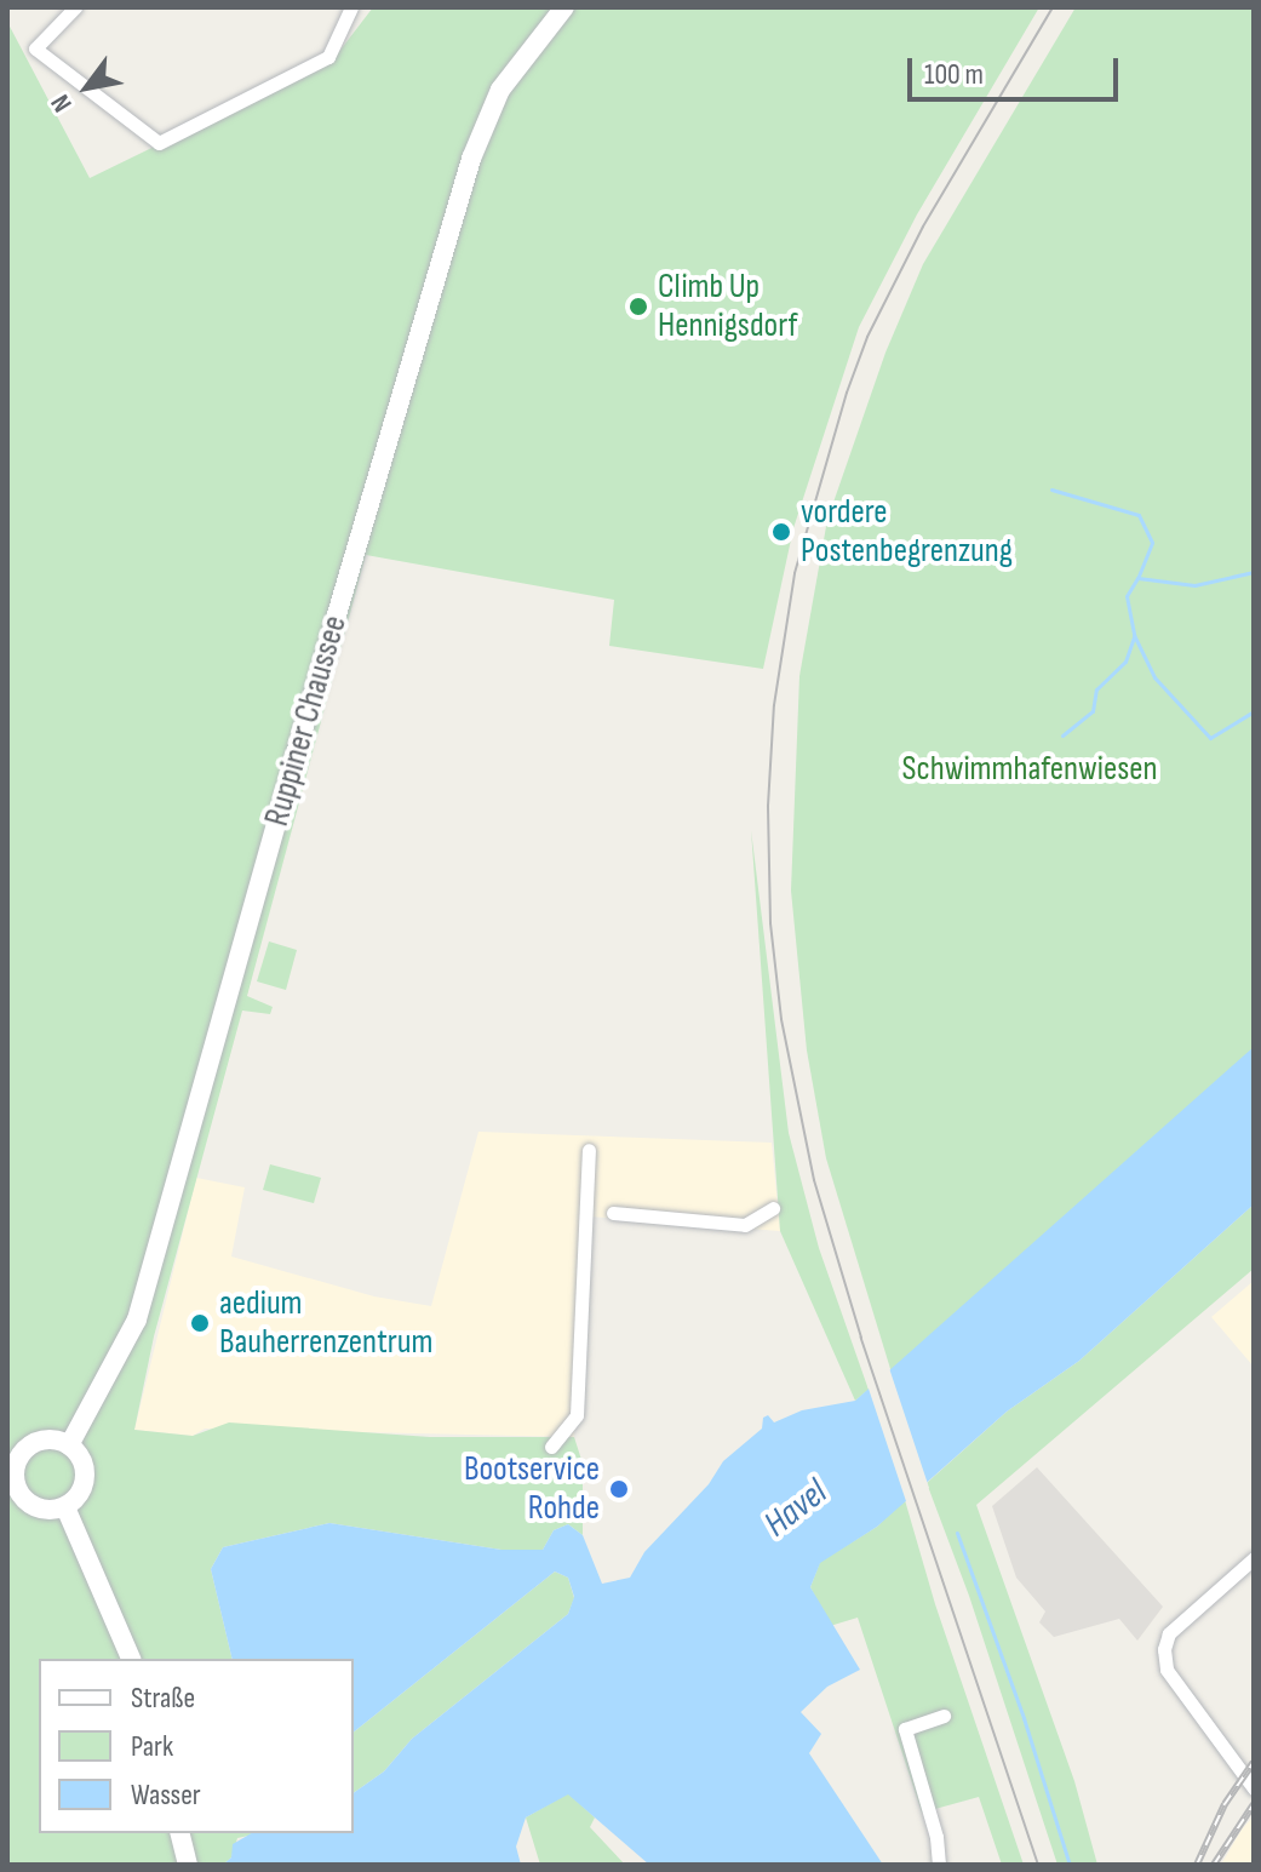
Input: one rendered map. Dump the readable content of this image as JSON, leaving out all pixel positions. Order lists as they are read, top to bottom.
{
  "streets": {
    "main road": ["Ruppiner Chaussee"]
  },
  "water": ["Havel"],
  "parks": ["Schwimmhafenwiesen"],
  "places": [
    "Climb Up Hennigsdorf",
    "vordere Postenbegrenzung",
    "aedium Bauherrenzentrum",
    "Bootservice Rohde"
  ],
  "legend": ["Straße", "Park", "Wasser"],
  "scale_bar": "100 m",
  "north": "bottom left"
}
